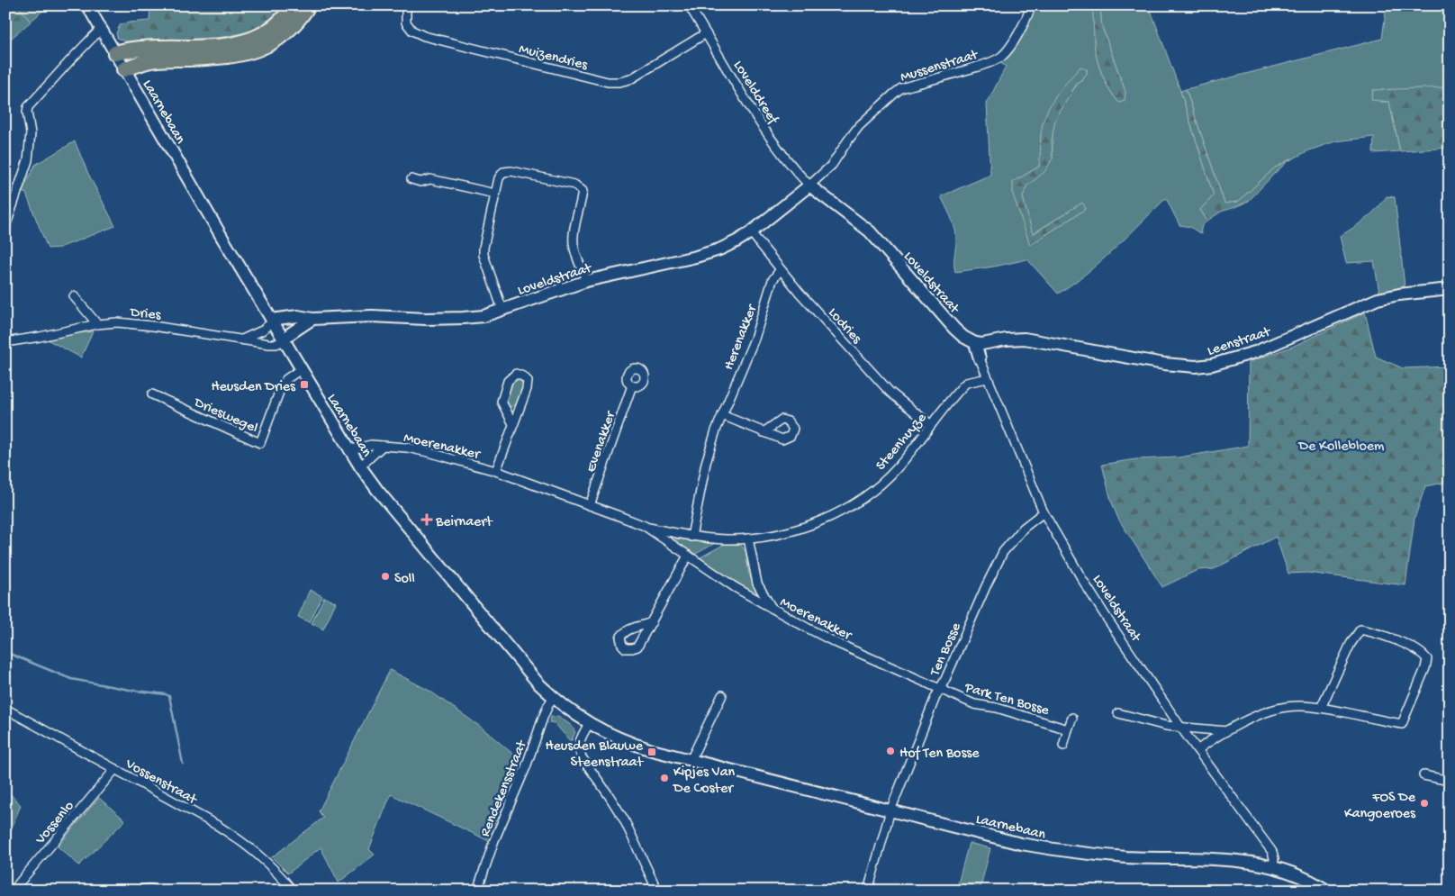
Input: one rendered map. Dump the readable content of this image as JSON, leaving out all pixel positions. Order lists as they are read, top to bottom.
{
  "streets": {
    "street": [
      "Muizendries",
      "Mussenstraat",
      "Lovelddreef",
      "Laarnebaan",
      "Loveldstraat",
      "Dries",
      "Lodries",
      "Herenakker",
      "Leenstraat",
      "Drieswegel",
      "Steenhuyze",
      "Evenakker",
      "Moerenakker",
      "Ten Bosse",
      "Park Ten Bosse",
      "Vossenstraat",
      "Rendekensstraat",
      "Vossenlo"
    ]
  },
  "crossings": [
    ["Muizendries", "Lovelddreef"],
    ["Mussenstraat", "Lovelddreef"],
    ["Mussenstraat", "Loveldstraat"],
    ["Lovelddreef", "Loveldstraat"],
    ["Laarnebaan", "Loveldstraat"],
    ["Laarnebaan", "Dries"],
    ["Laarnebaan", "Drieswegel"],
    ["Laarnebaan", "Moerenakker"],
    ["Laarnebaan", "Ten Bosse"],
    ["Laarnebaan", "Rendekensstraat"],
    ["Loveldstraat", "Lodries"],
    ["Loveldstraat", "Leenstraat"],
    ["Loveldstraat", "Steenhuyze"],
    ["Loveldstraat", "Ten Bosse"],
    ["Lodries", "Herenakker"],
    ["Lodries", "Steenhuyze"],
    ["Herenakker", "Steenhuyze"],
    ["Steenhuyze", "Moerenakker"],
    ["Evenakker", "Moerenakker"],
    ["Moerenakker", "Ten Bosse"],
    ["Moerenakker", "Park Ten Bosse"],
    ["Ten Bosse", "Park Ten Bosse"],
    ["Vossenstraat", "Vossenlo"]
  ],
  "parks": ["De Kollebloem"],
  "places": {
    "transit": ["Heusden Dries", "Heusden Blauwe Steenstraat"],
    "health": ["Beirnaert"],
    "other": [
      "Soll",
      "Hof Ten Bosse",
      "Kipjes Van De Coster",
      "FOS De Kangoeroes"
    ]
  }
}
